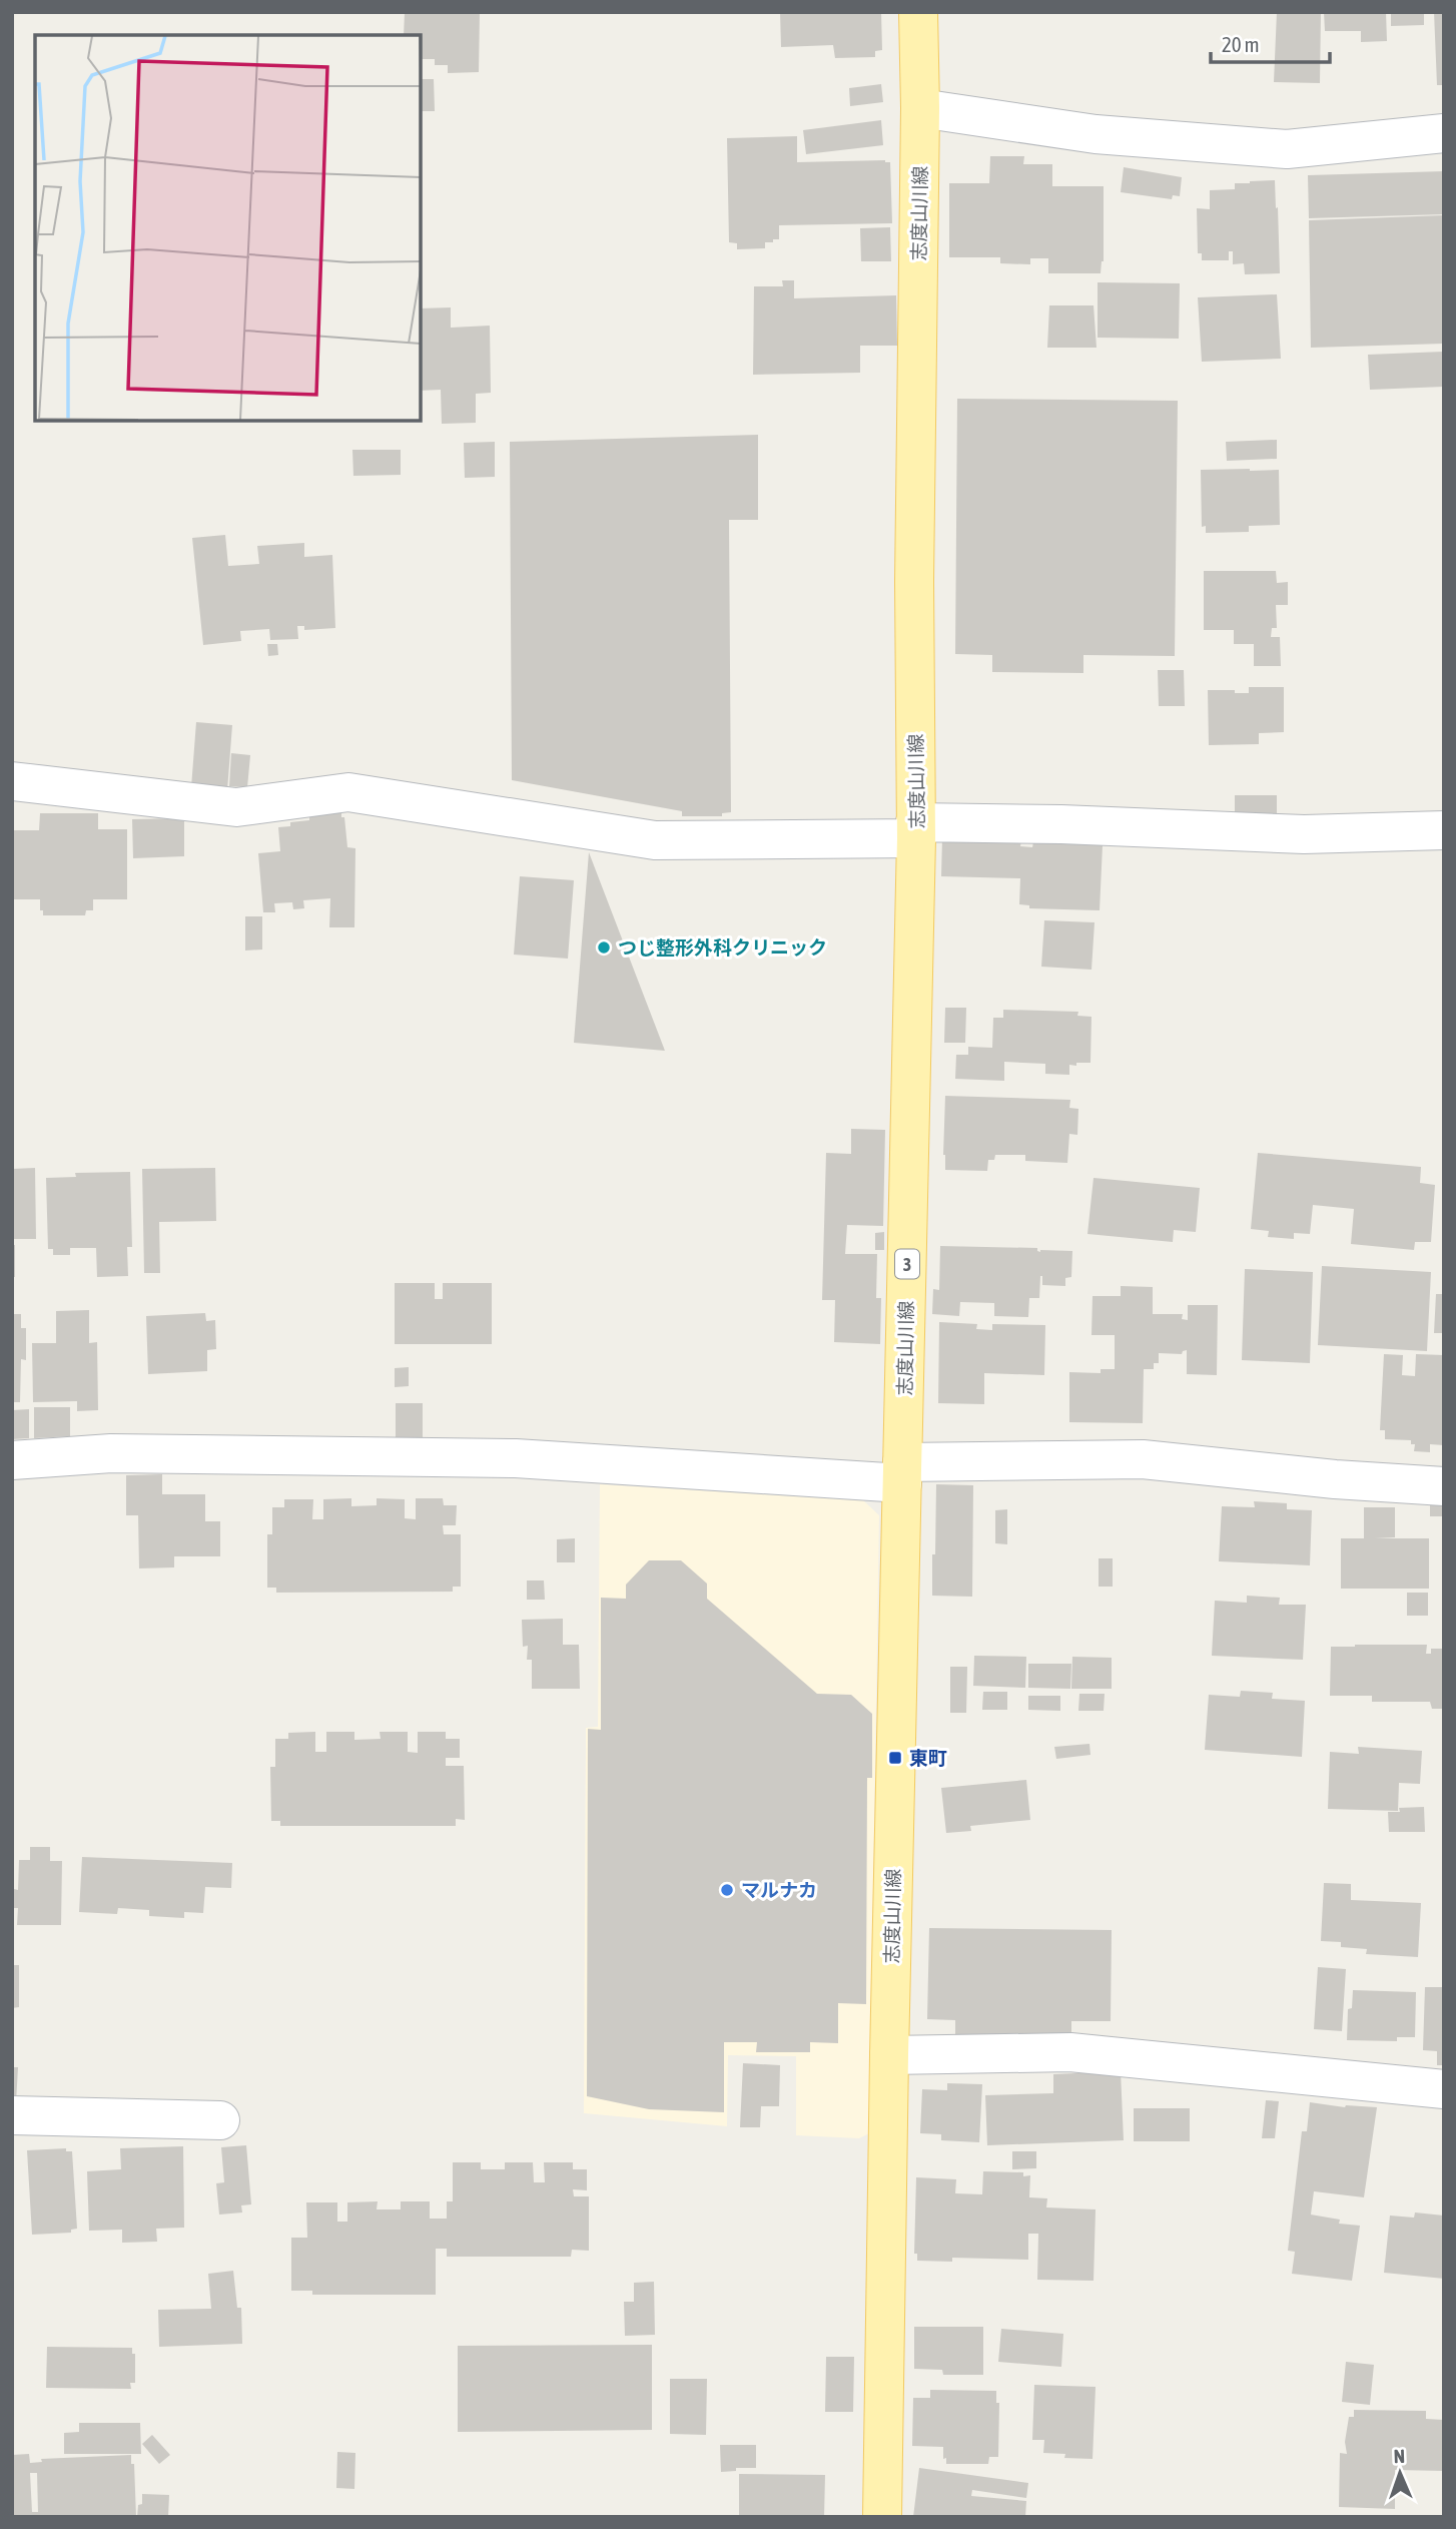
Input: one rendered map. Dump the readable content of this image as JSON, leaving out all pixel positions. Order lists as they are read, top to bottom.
{
  "streets": {
    "main road": ["志度山川線", "3"]
  },
  "places": {
    "other": ["つじ整形外科クリニック", "マルナカ"],
    "transit": ["東町"]
  },
  "scale_bar": "20 m",
  "north": "top"
}
